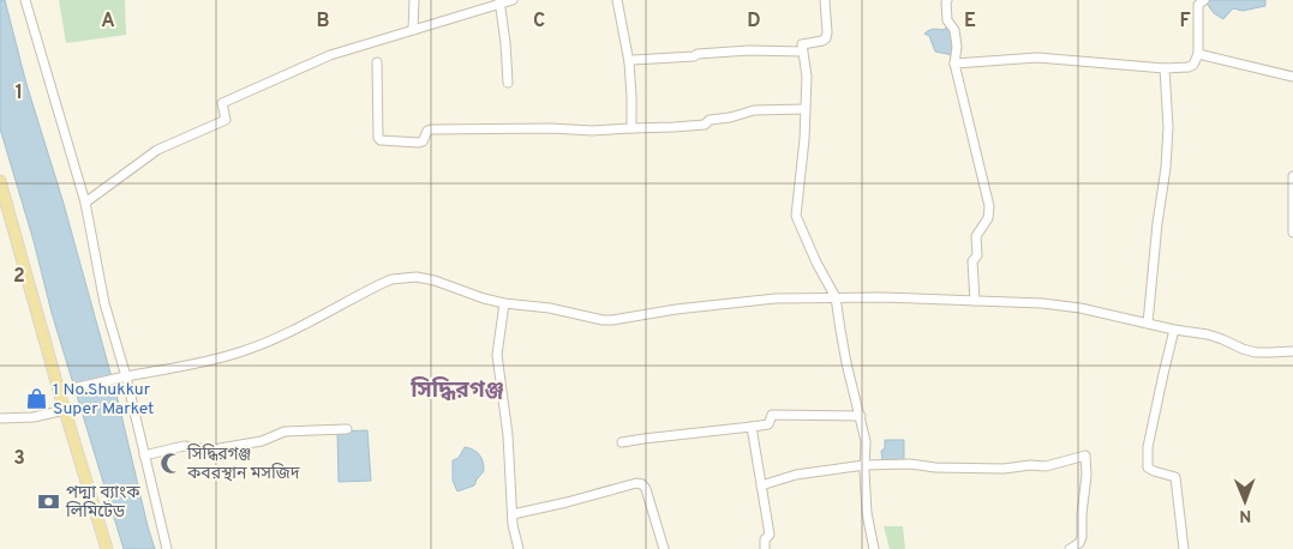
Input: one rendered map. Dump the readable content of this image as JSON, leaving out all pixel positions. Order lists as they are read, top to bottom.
{
  "districts": ["সিদ্ধিরগঞ্জ"],
  "places": {
    "shop": ["1 No.Shukkur Super Market"],
    "mosque": ["সিদ্ধিরগঞ্জ কবরস্থান মসজিদ"],
    "bank": ["পদ্মা ব্যাংক লিমিটেড"]
  },
  "north": "bottom",
  "grid": {
    "columns": [
      "A",
      "B",
      "C",
      "D",
      "E",
      "F"
    ],
    "rows": ["1", "2", "3"]
  }
}
